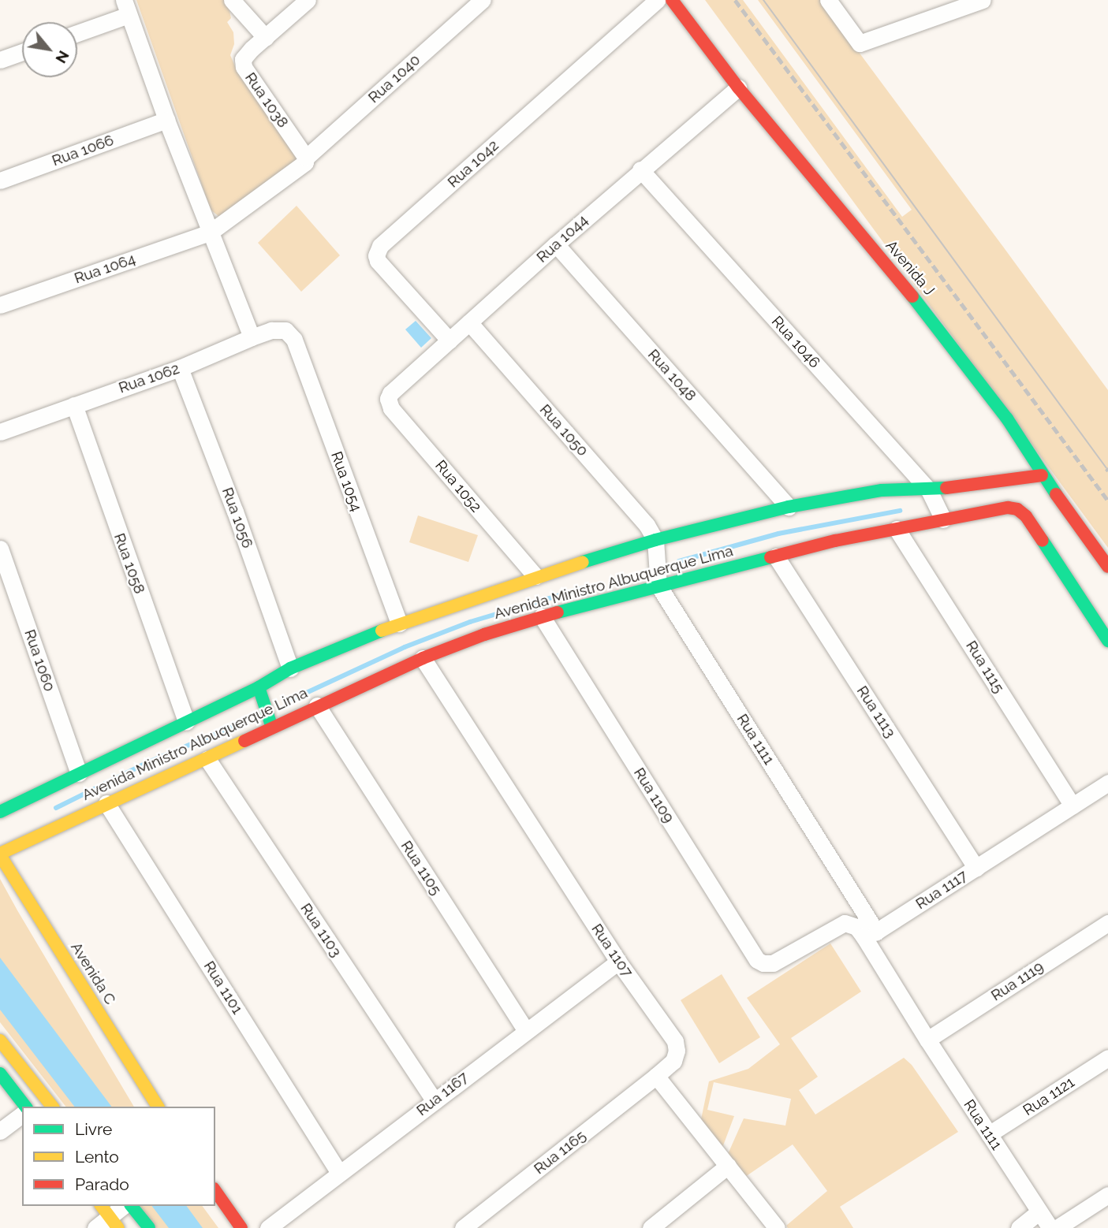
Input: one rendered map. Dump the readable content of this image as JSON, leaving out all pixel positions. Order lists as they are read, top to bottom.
{
  "streets": {
    "street": [
      "Rua 1040",
      "Rua 1038",
      "Rua 1066",
      "Rua 1042",
      "Rua 1044",
      "Avenida J",
      "Rua 1064",
      "Rua 1046",
      "Rua 1048",
      "Rua 1062",
      "Rua 1050",
      "Rua 1054",
      "Rua 1052",
      "Rua 1056",
      "Rua 1058",
      "Avenida Ministro Albuquerque Lima",
      "Rua 1060",
      "Rua 1115",
      "Rua 1113",
      "Rua 1111",
      "Rua 1109",
      "Rua 1105",
      "Rua 1117",
      "Rua 1103",
      "Rua 1107",
      "Avenida C",
      "Rua 1119",
      "Rua 1101",
      "Rua 1167",
      "Rua 1121",
      "Rua 1165"
    ]
  },
  "crossings": [
    ["Rua 1040", "Rua 1038"],
    ["Rua 1040", "Rua 1064"],
    ["Rua 1042", "Rua 1044"],
    ["Rua 1044", "Avenida J"],
    ["Rua 1044", "Rua 1046"],
    ["Rua 1044", "Rua 1048"],
    ["Rua 1044", "Rua 1050"],
    ["Rua 1044", "Rua 1052"],
    ["Avenida J", "Avenida Ministro Albuquerque Lima"],
    ["Rua 1046", "Avenida Ministro Albuquerque Lima"],
    ["Rua 1048", "Avenida Ministro Albuquerque Lima"],
    ["Rua 1062", "Rua 1054"],
    ["Rua 1062", "Rua 1056"],
    ["Rua 1062", "Rua 1058"],
    ["Rua 1050", "Avenida Ministro Albuquerque Lima"],
    ["Rua 1050", "Rua 1111"],
    ["Rua 1054", "Avenida Ministro Albuquerque Lima"],
    ["Rua 1052", "Avenida Ministro Albuquerque Lima"],
    ["Rua 1056", "Avenida Ministro Albuquerque Lima"],
    ["Rua 1058", "Avenida Ministro Albuquerque Lima"],
    ["Avenida Ministro Albuquerque Lima", "Rua 1060"],
    ["Avenida Ministro Albuquerque Lima", "Rua 1115"],
    ["Avenida Ministro Albuquerque Lima", "Rua 1113"],
    ["Avenida Ministro Albuquerque Lima", "Rua 1111"],
    ["Avenida Ministro Albuquerque Lima", "Rua 1109"],
    ["Avenida Ministro Albuquerque Lima", "Rua 1105"],
    ["Avenida Ministro Albuquerque Lima", "Rua 1103"],
    ["Avenida Ministro Albuquerque Lima", "Rua 1107"],
    ["Avenida Ministro Albuquerque Lima", "Avenida C"],
    ["Avenida Ministro Albuquerque Lima", "Rua 1101"],
    ["Rua 1115", "Rua 1117"],
    ["Rua 1113", "Rua 1117"],
    ["Rua 1111", "Rua 1109"],
    ["Rua 1111", "Rua 1117"],
    ["Rua 1111", "Rua 1119"],
    ["Rua 1111", "Rua 1121"],
    ["Rua 1109", "Rua 1117"],
    ["Rua 1105", "Rua 1167"],
    ["Rua 1103", "Rua 1167"],
    ["Rua 1107", "Rua 1167"],
    ["Rua 1107", "Rua 1165"],
    ["Rua 1101", "Rua 1167"]
  ],
  "legend": ["Livre", "Lento", "Parado"],
  "north": "bottom right"
}
